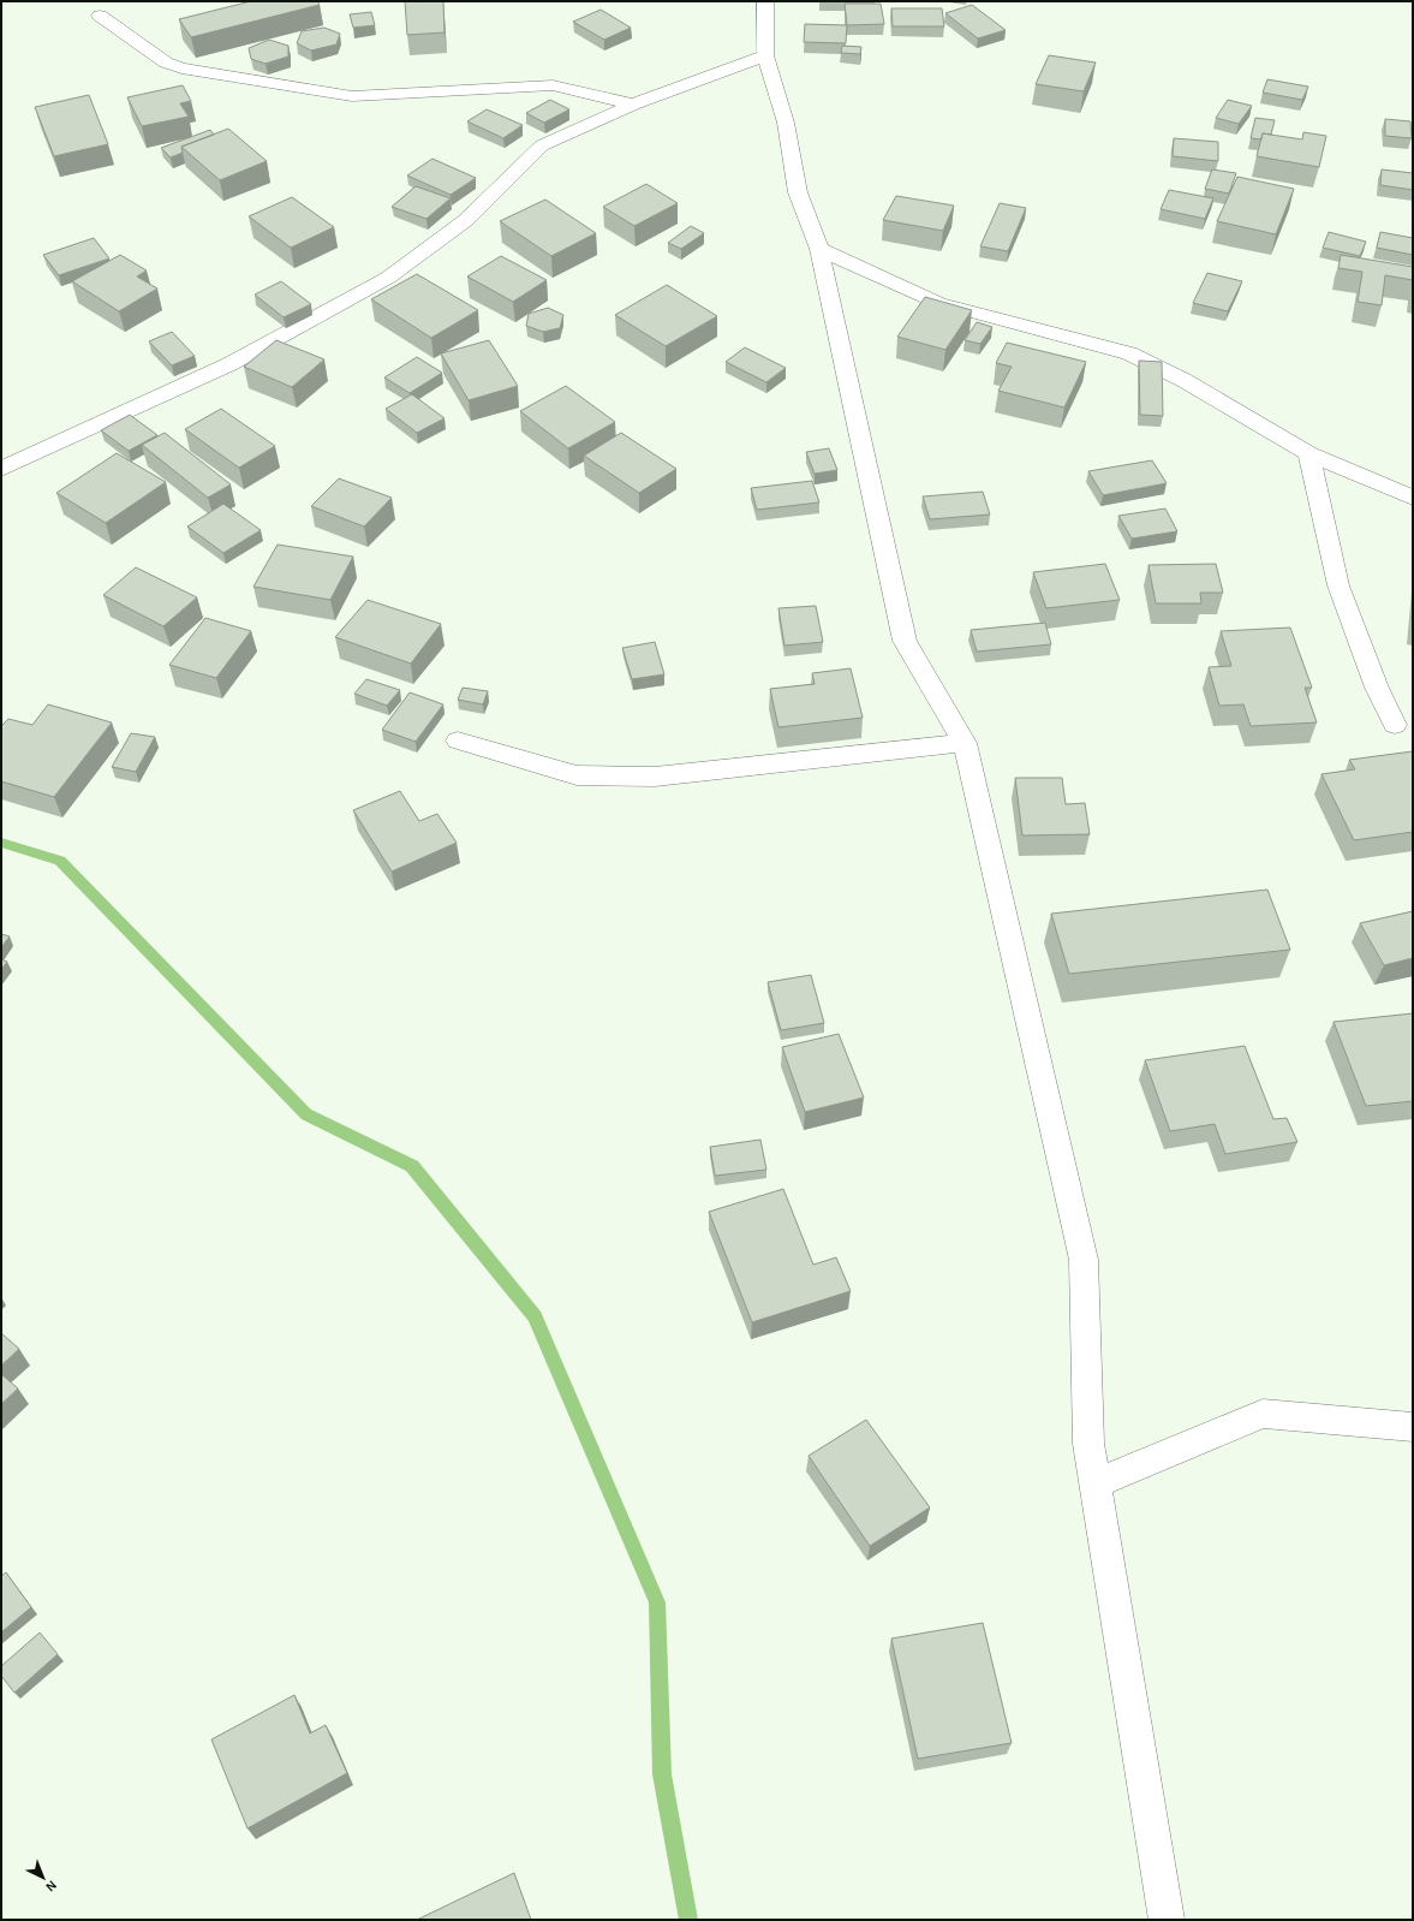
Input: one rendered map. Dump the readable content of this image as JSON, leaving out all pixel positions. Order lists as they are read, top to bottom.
{
  "north": "bottom right"
}
